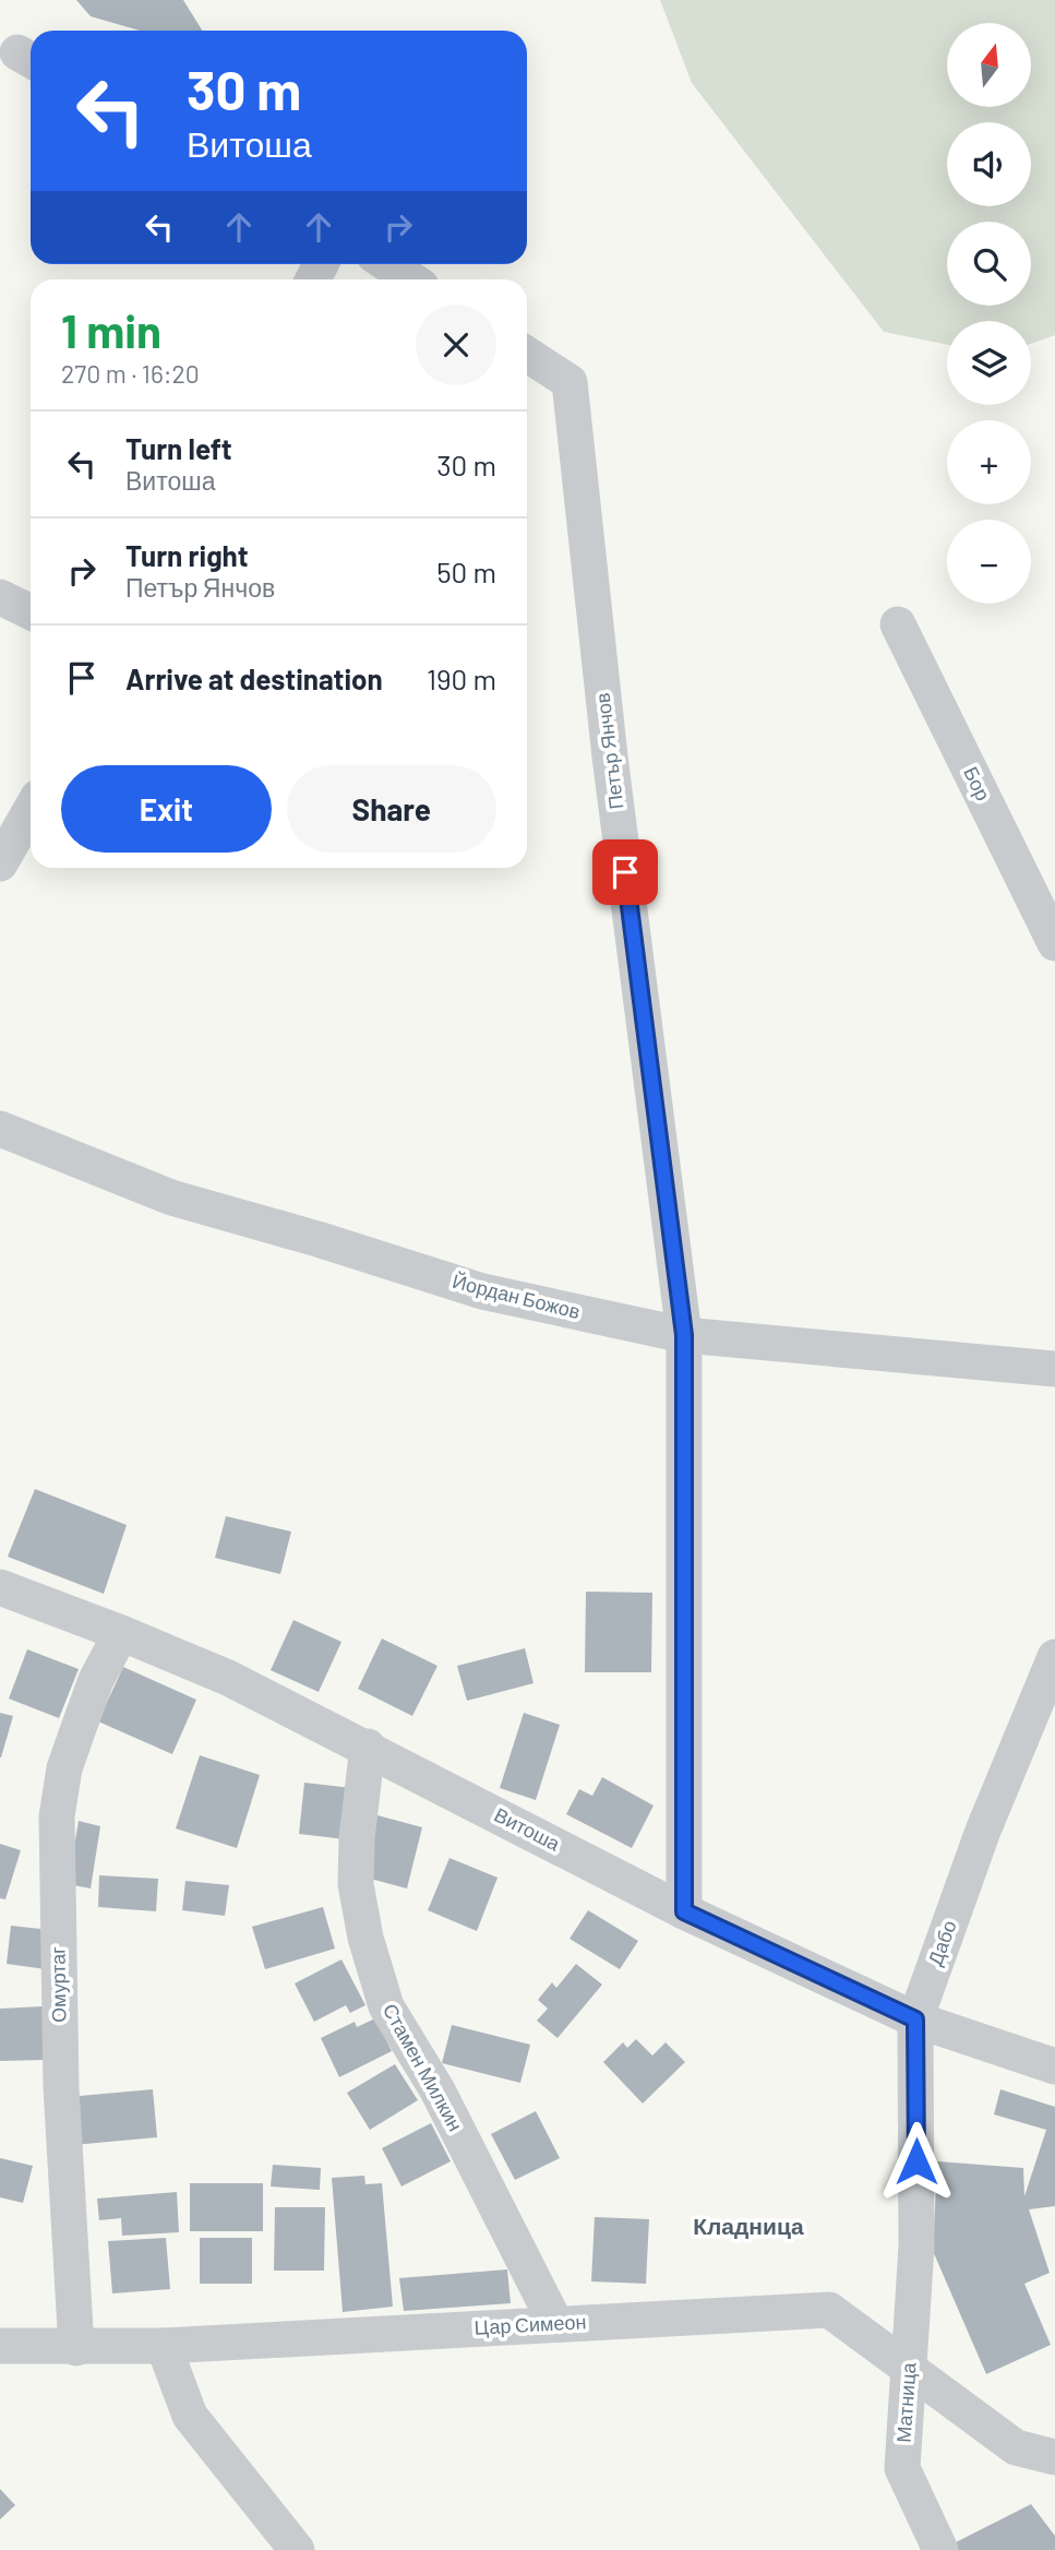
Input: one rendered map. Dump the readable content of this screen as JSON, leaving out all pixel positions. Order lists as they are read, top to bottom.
{
  "streets": {
    "street": [
      "Петър Янчов",
      "Бор",
      "Йордан Божов",
      "Витоша",
      "Дабо",
      "Омуртаг",
      "Стамен Милкин",
      "Цар Симеон",
      "Матница"
    ]
  },
  "crossings": [
    ["Петър Янчов", "Йордан Божов"],
    ["Петър Янчов", "Витоша"],
    ["Витоша", "Дабо"],
    ["Витоша", "Омуртаг"],
    ["Витоша", "Стамен Милкин"],
    ["Дабо", "Матница"],
    ["Омуртаг", "Цар Симеон"],
    ["Стамен Милкин", "Цар Симеон"],
    ["Цар Симеон", "Матница"]
  ],
  "districts": ["Кладница"],
  "north": "top",
  "page": {
    "map_buttons": ["+", "−"],
    "turn": ["30 m", "Витоша"],
    "heading": ["1 min", "270 m · 16:20"],
    "list": [
      {
        "name": "Turn left",
        "note": "Витоша",
        "value": "30 m"
      },
      {
        "name": "Turn right",
        "note": "Петър Янчов",
        "value": "50 m"
      },
      {
        "name": "Arrive at destination",
        "value": "190 m"
      }
    ],
    "buttons": ["Exit", "Share"]
  }
}
